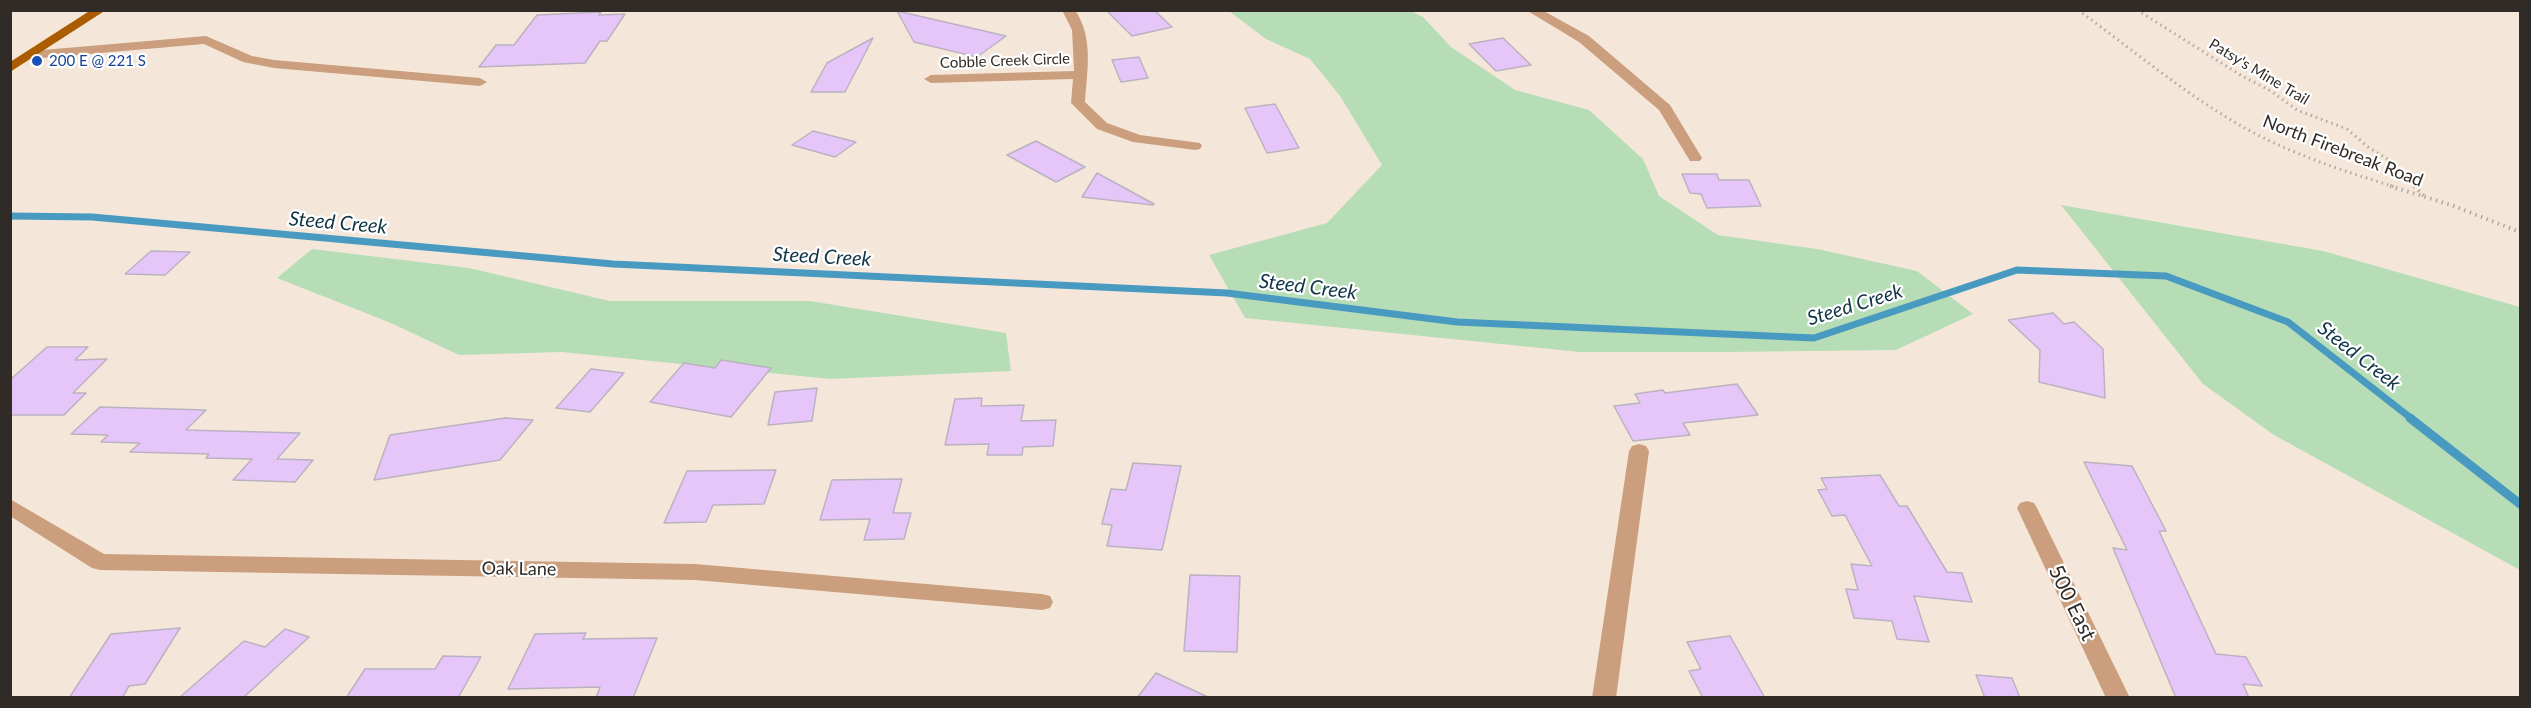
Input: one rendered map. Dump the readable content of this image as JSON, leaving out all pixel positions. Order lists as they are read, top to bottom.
{
  "streets": {
    "street": ["Cobble Creek Circle", "Oak Lane", "500 East"],
    "path": ["Patsy's Mine Trail", "North Firebreak Road"]
  },
  "crossings": [
    ["Patsy's Mine Trail", "North Firebreak Road"]
  ],
  "water": ["Steed Creek"],
  "places": ["200 E @ 221 S"]
}
